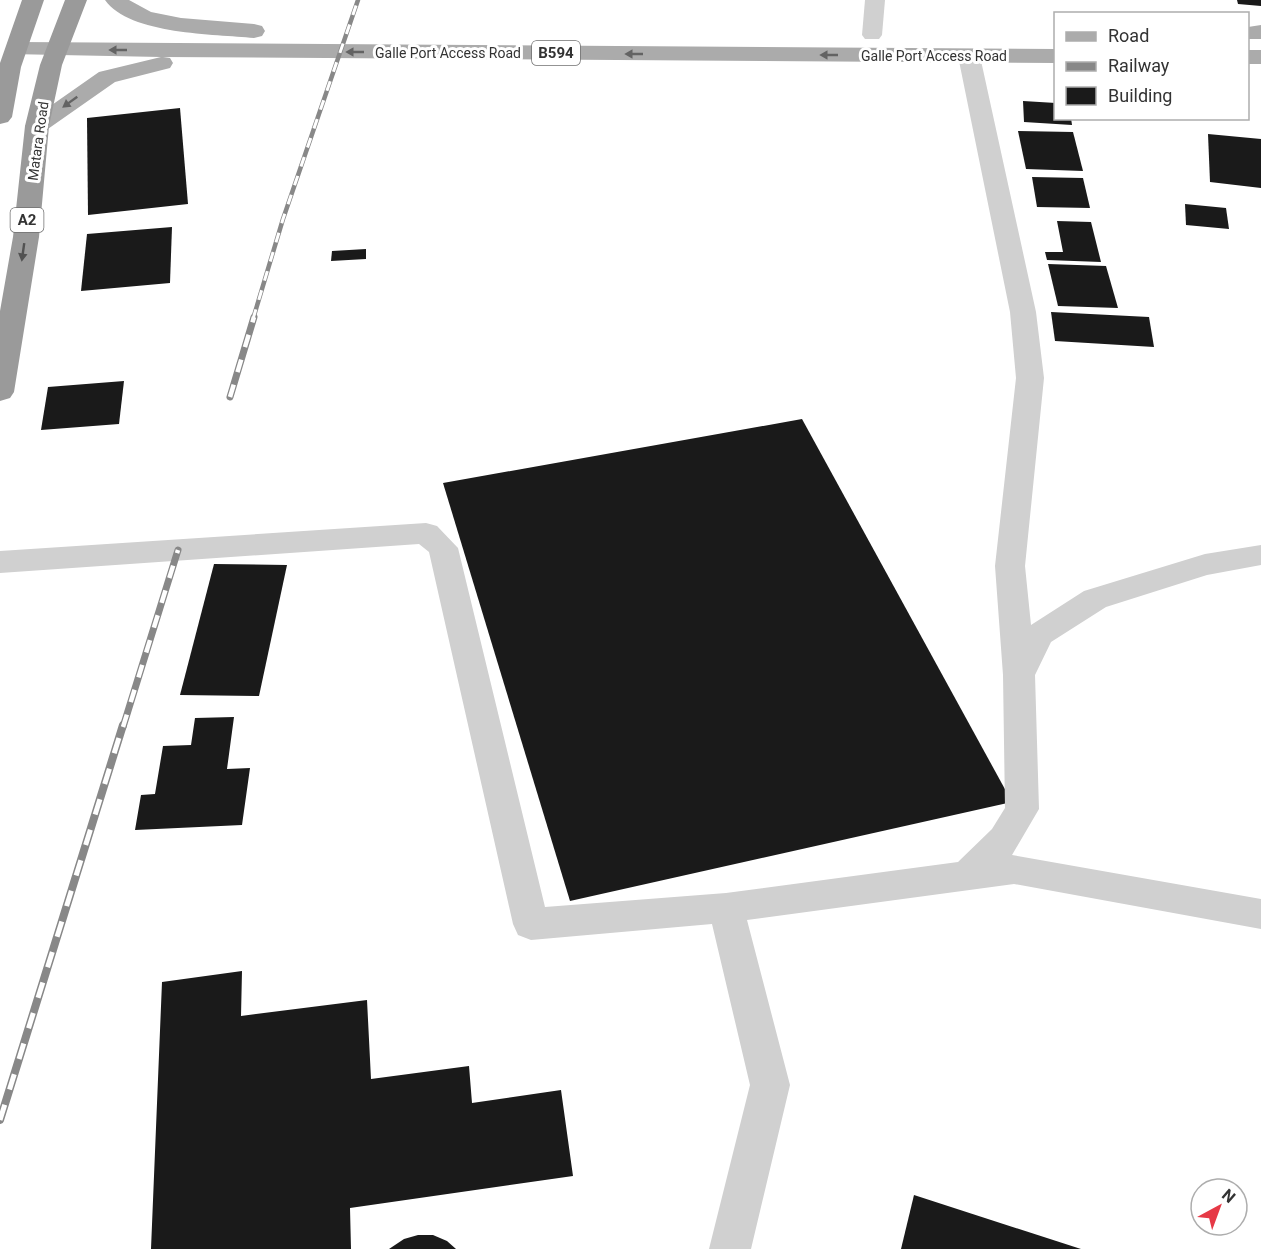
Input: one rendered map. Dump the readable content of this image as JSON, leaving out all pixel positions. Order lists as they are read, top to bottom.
{
  "streets": {
    "highway": ["Matara Road", "A2"],
    "main road": ["Galle Port Access Road", "B594"]
  },
  "crossings": [
    ["Galle Port Access Road", "Matara Road"]
  ],
  "one_way": ["Matara Road"],
  "legend": ["Road", "Railway", "Building"],
  "north": "top right"
}
